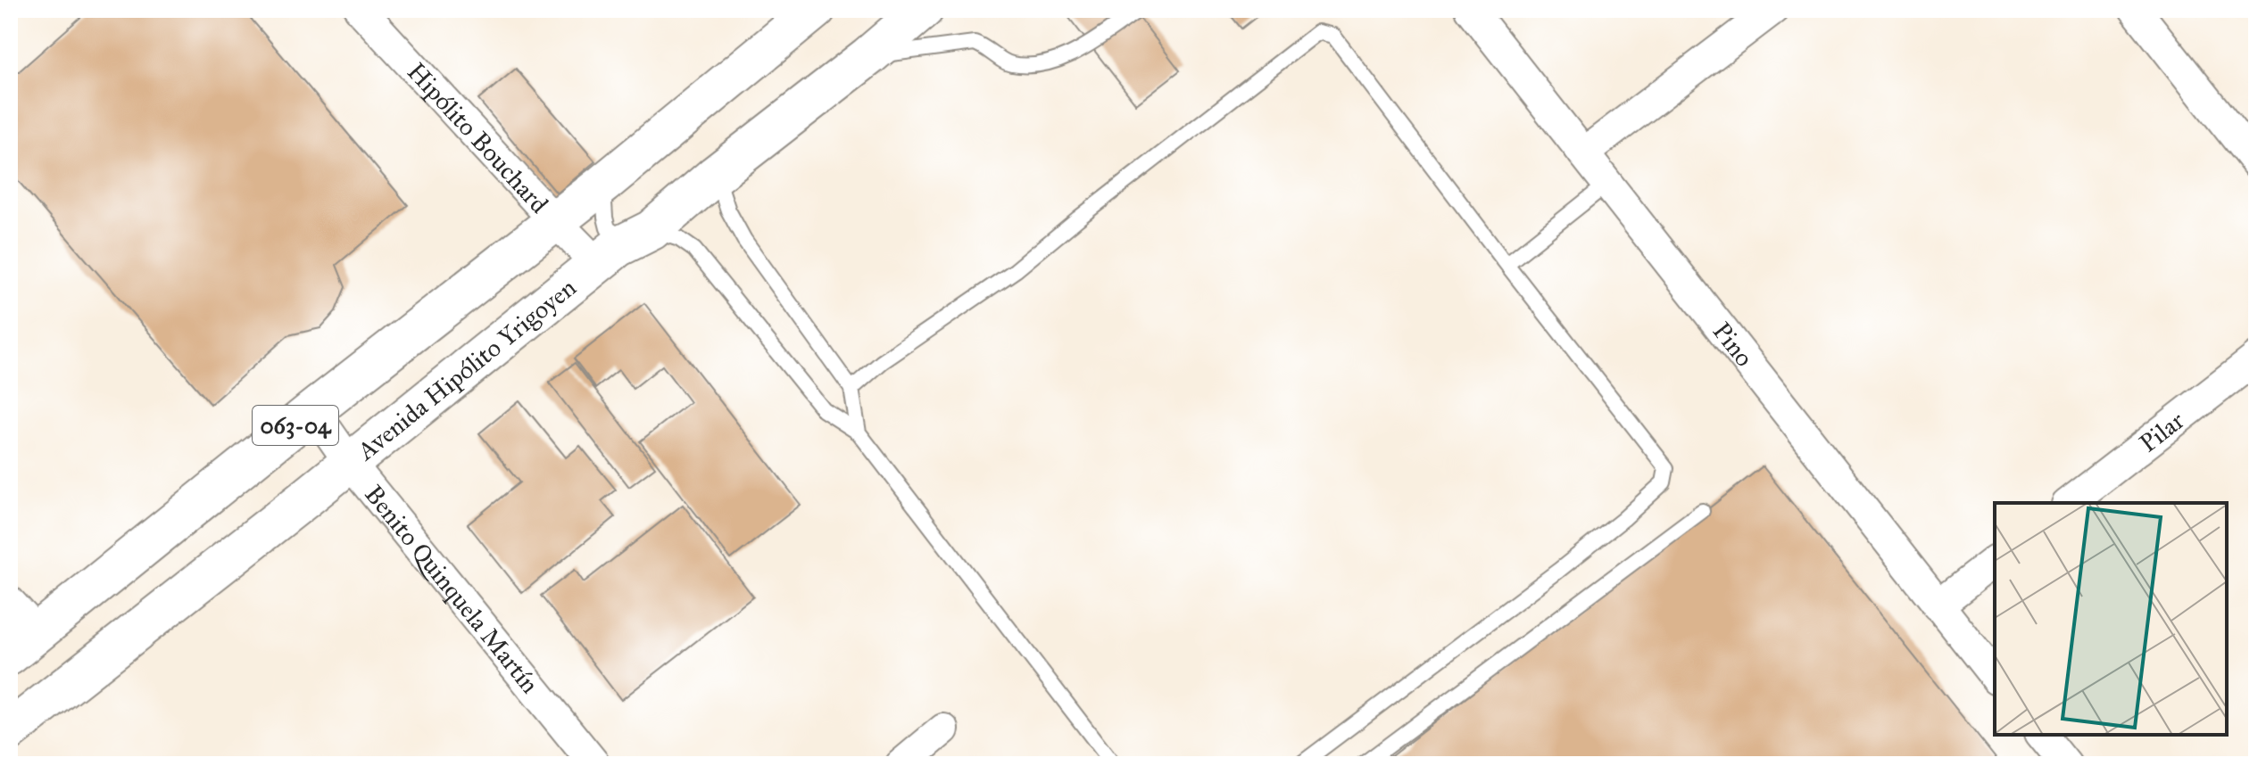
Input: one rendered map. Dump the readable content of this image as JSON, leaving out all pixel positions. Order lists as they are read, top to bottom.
{
  "streets": {
    "main road": ["Avenida Hipólito Yrigoyen", "063-04"],
    "street": [
      "Hipólito Bouchard",
      "Pino",
      "Pilar",
      "Benito Quinquela Martín"
    ]
  },
  "crossings": [
    ["Hipólito Bouchard", "Avenida Hipólito Yrigoyen"],
    ["Hipólito Bouchard", "063-04"],
    ["Avenida Hipólito Yrigoyen", "Benito Quinquela Martín"],
    ["063-04", "Benito Quinquela Martín"]
  ]
}
